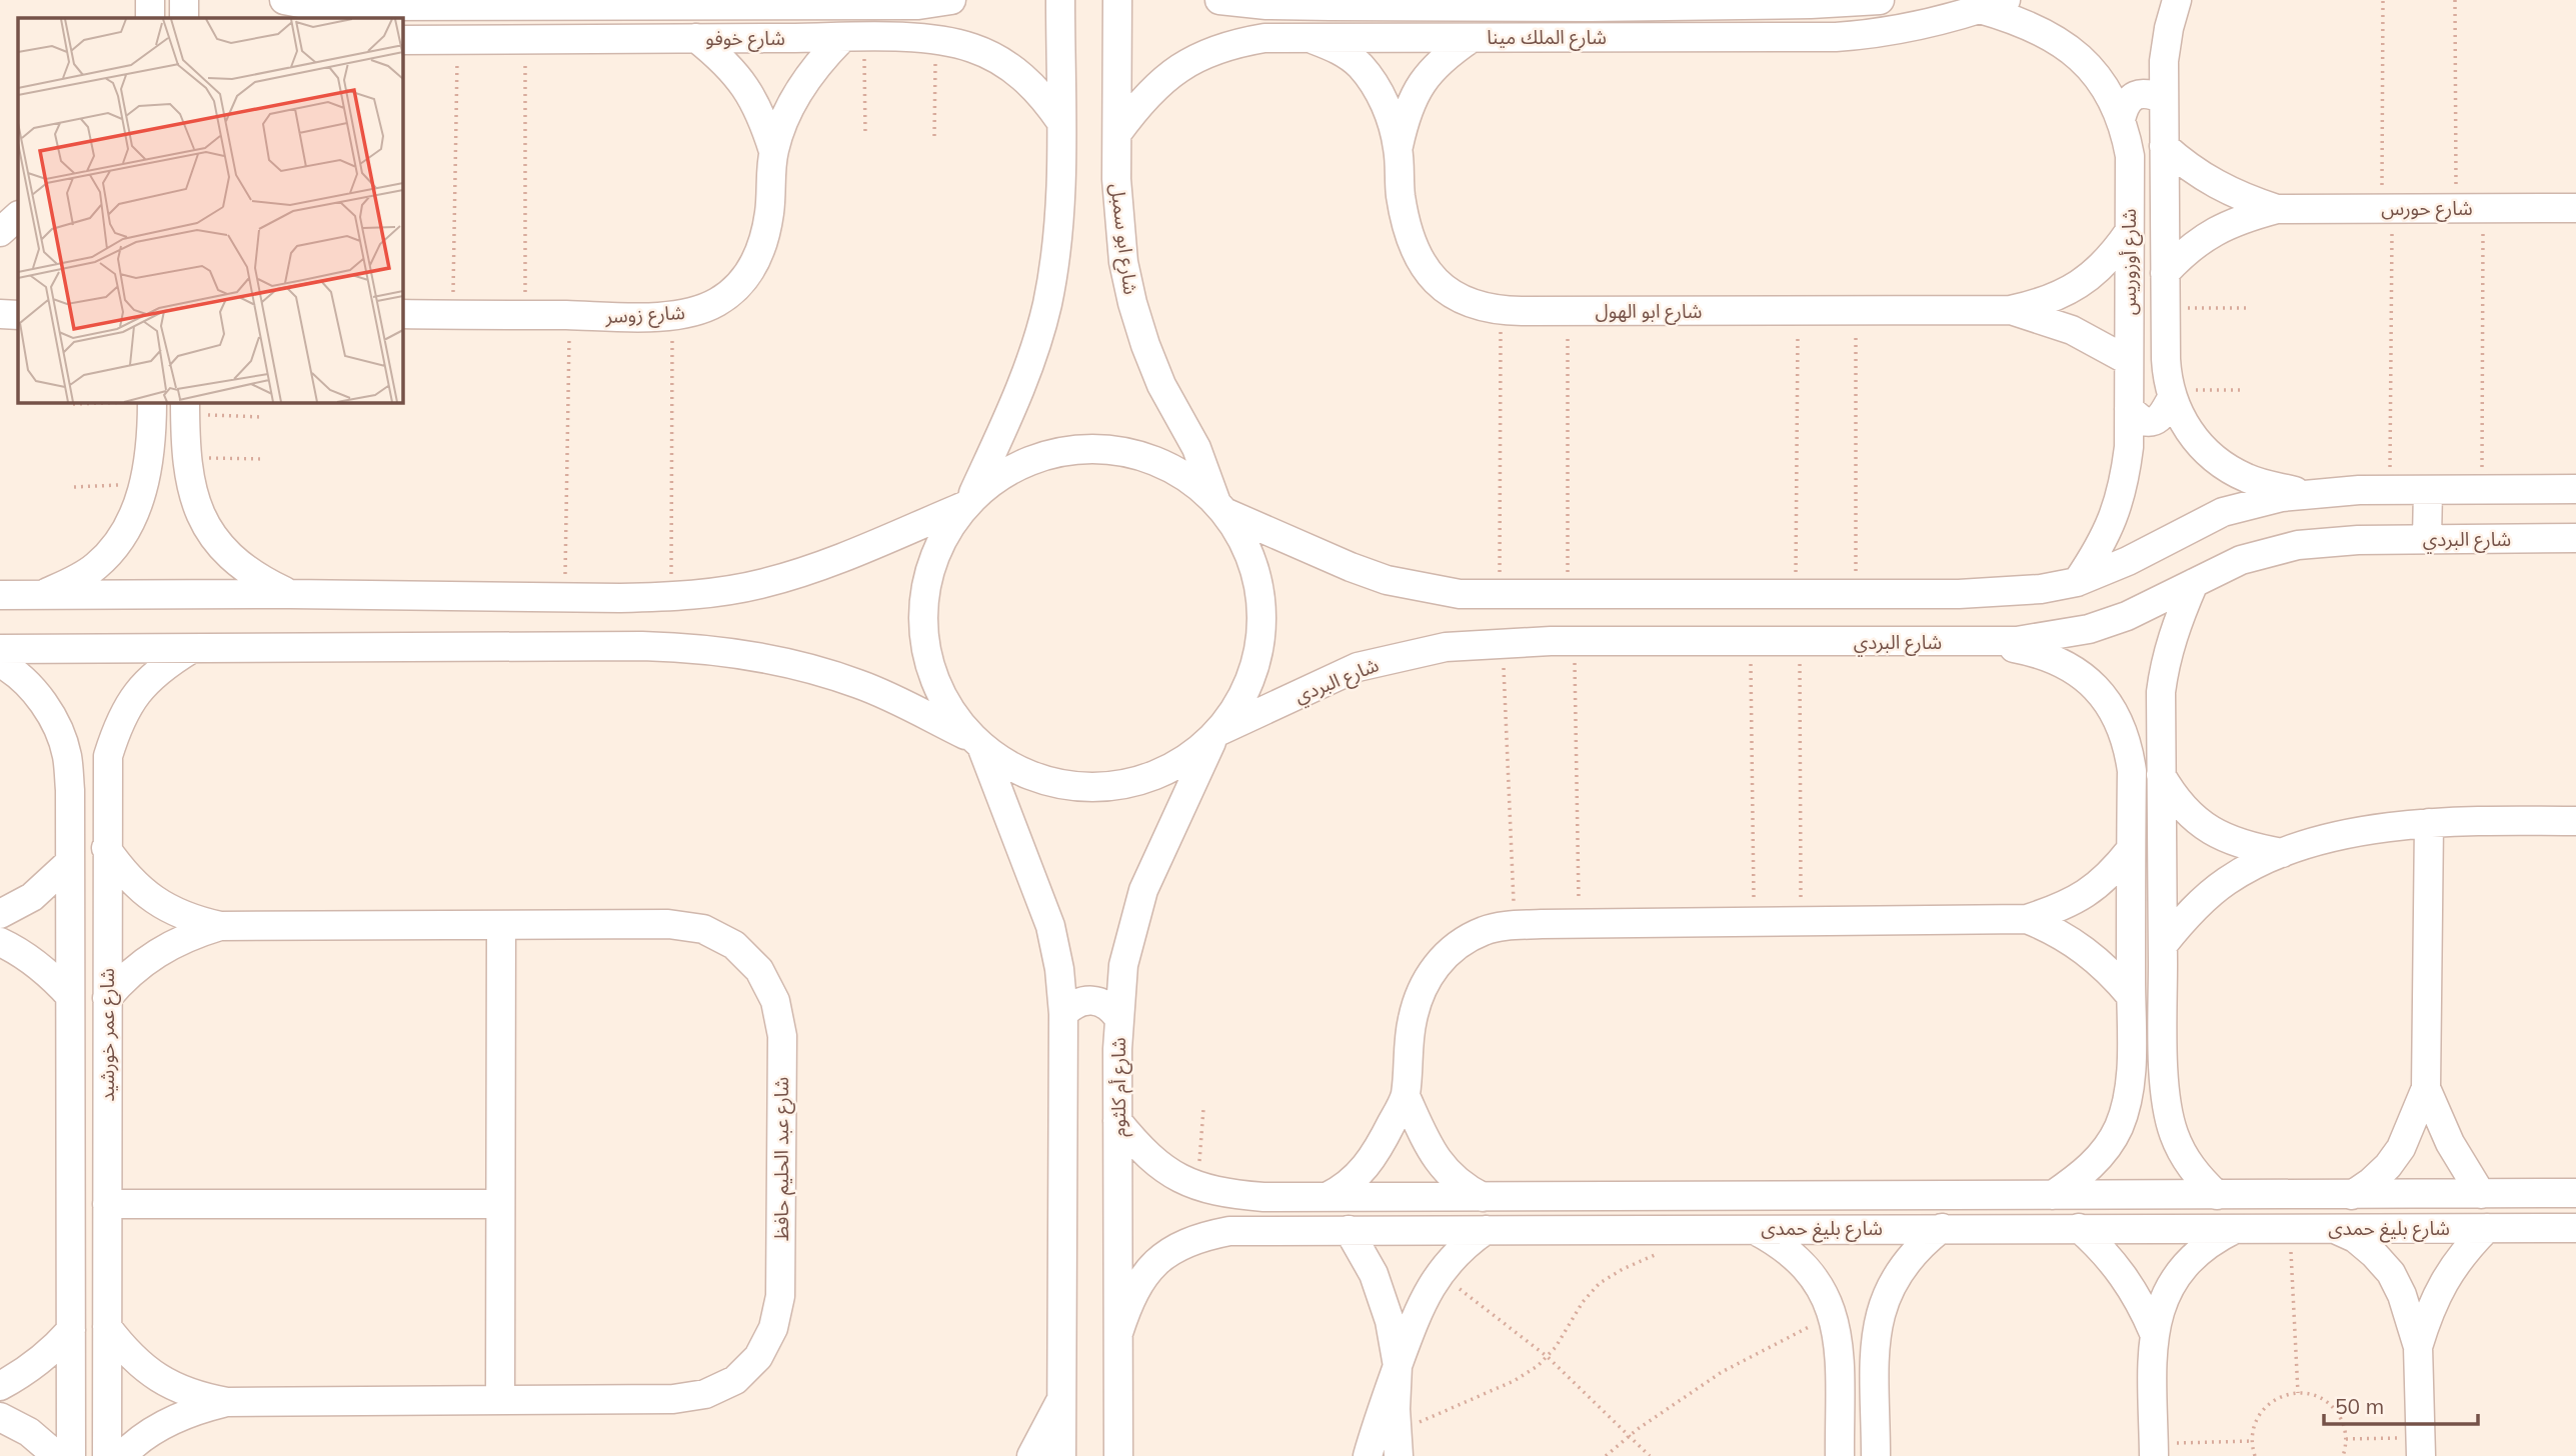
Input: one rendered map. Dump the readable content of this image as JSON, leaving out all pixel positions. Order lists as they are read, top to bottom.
{
  "streets": {
    "street": [
      "شارع الملك مينا",
      "شارع خوفو",
      "شارع حورس",
      "شارع ابو سمبل",
      "شارع أوزوريس",
      "شارع ابو الهول",
      "شارع زوسر",
      "شارع البردي",
      "شارع عمر خورشيد",
      "شارع أم كلثوم",
      "شارع عبد الحليم حافظ",
      "شارع بليغ حمدى"
    ]
  },
  "crossings": [
    ["شارع الملك مينا", "شارع ابو سمبل"],
    ["شارع الملك مينا", "شارع أوزوريس"],
    ["شارع الملك مينا", "شارع ابو الهول"],
    ["شارع خوفو", "شارع زوسر"],
    ["شارع حورس", "شارع أوزوريس"],
    ["شارع أوزوريس", "شارع ابو الهول"],
    ["شارع البردي", "شارع أم كلثوم"],
    ["شارع عمر خورشيد", "شارع عبد الحليم حافظ"],
    ["شارع أم كلثوم", "شارع بليغ حمدى"]
  ],
  "scale_bar": "50 m"
}
